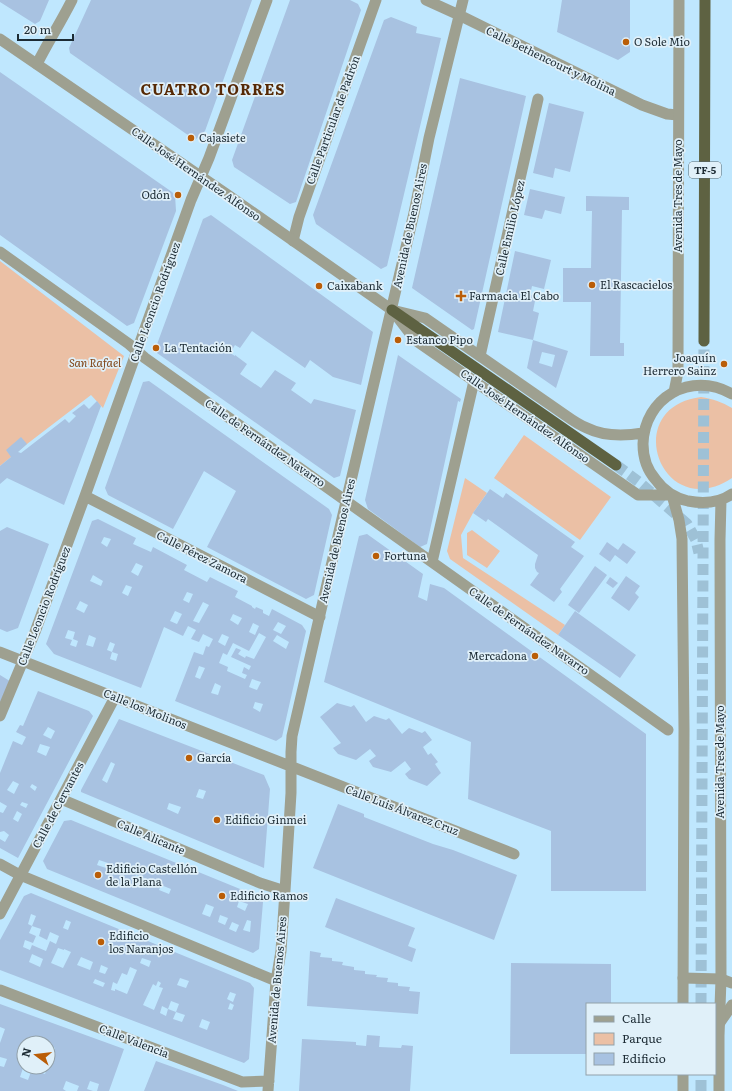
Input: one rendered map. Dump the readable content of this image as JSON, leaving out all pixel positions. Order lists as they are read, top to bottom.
{
  "streets": {
    "highway": ["TF-5"],
    "street": [
      "Calle Bethencourt y Molina",
      "Calle Particular de Padrón",
      "Calle José Hernández Alfonso",
      "Avenida Tres de Mayo",
      "Avenida de Buenos Aires",
      "Calle Emilio López",
      "Calle Leoncio Rodríguez",
      "Calle de Fernández Navarro",
      "Calle Pérez Zamora",
      "Calle los Molinos",
      "Calle de Cervantes",
      "Calle Luis Álvarez Cruz",
      "Calle Alicante",
      "Calle Valencia"
    ]
  },
  "crossings": [
    ["Calle Bethencourt y Molina", "Avenida Tres de Mayo"],
    ["Calle Bethencourt y Molina", "Avenida de Buenos Aires"],
    ["Calle Particular de Padrón", "Calle José Hernández Alfonso"],
    ["Calle José Hernández Alfonso", "Avenida de Buenos Aires"],
    ["Calle José Hernández Alfonso", "Calle Emilio López"],
    ["Calle José Hernández Alfonso", "Calle Leoncio Rodríguez"],
    ["Avenida de Buenos Aires", "Calle de Fernández Navarro"],
    ["Avenida de Buenos Aires", "Calle Pérez Zamora"],
    ["Avenida de Buenos Aires", "Calle los Molinos"],
    ["Avenida de Buenos Aires", "Calle Luis Álvarez Cruz"],
    ["Avenida de Buenos Aires", "Calle Alicante"],
    ["Avenida de Buenos Aires", "Calle Valencia"],
    ["Calle Leoncio Rodríguez", "Calle de Fernández Navarro"],
    ["Calle Leoncio Rodríguez", "Calle Pérez Zamora"],
    ["Calle Leoncio Rodríguez", "Calle los Molinos"],
    ["Calle los Molinos", "Calle de Cervantes"],
    ["Calle los Molinos", "Calle Luis Álvarez Cruz"],
    ["Calle de Cervantes", "Calle Alicante"]
  ],
  "districts": ["CUATRO TORRES"],
  "parks": ["San Rafael"],
  "places": {
    "other": [
      "O Sole Mio",
      "Cajasiete",
      "Odón",
      "El Rascacielos",
      "Caixabank",
      "Estanco Pipo",
      "La Tentación",
      "Joaquín Herrero Sainz",
      "Fortuna",
      "Mercadona",
      "García",
      "Edificio Ginmei",
      "Edificio Castellón de la Plana",
      "Edificio Ramos",
      "Edificio los Naranjos"
    ],
    "health": ["Farmacia El Cabo"]
  },
  "legend": ["Calle", "Parque", "Edificio"],
  "scale_bar": "20 m",
  "north": "left"
}
